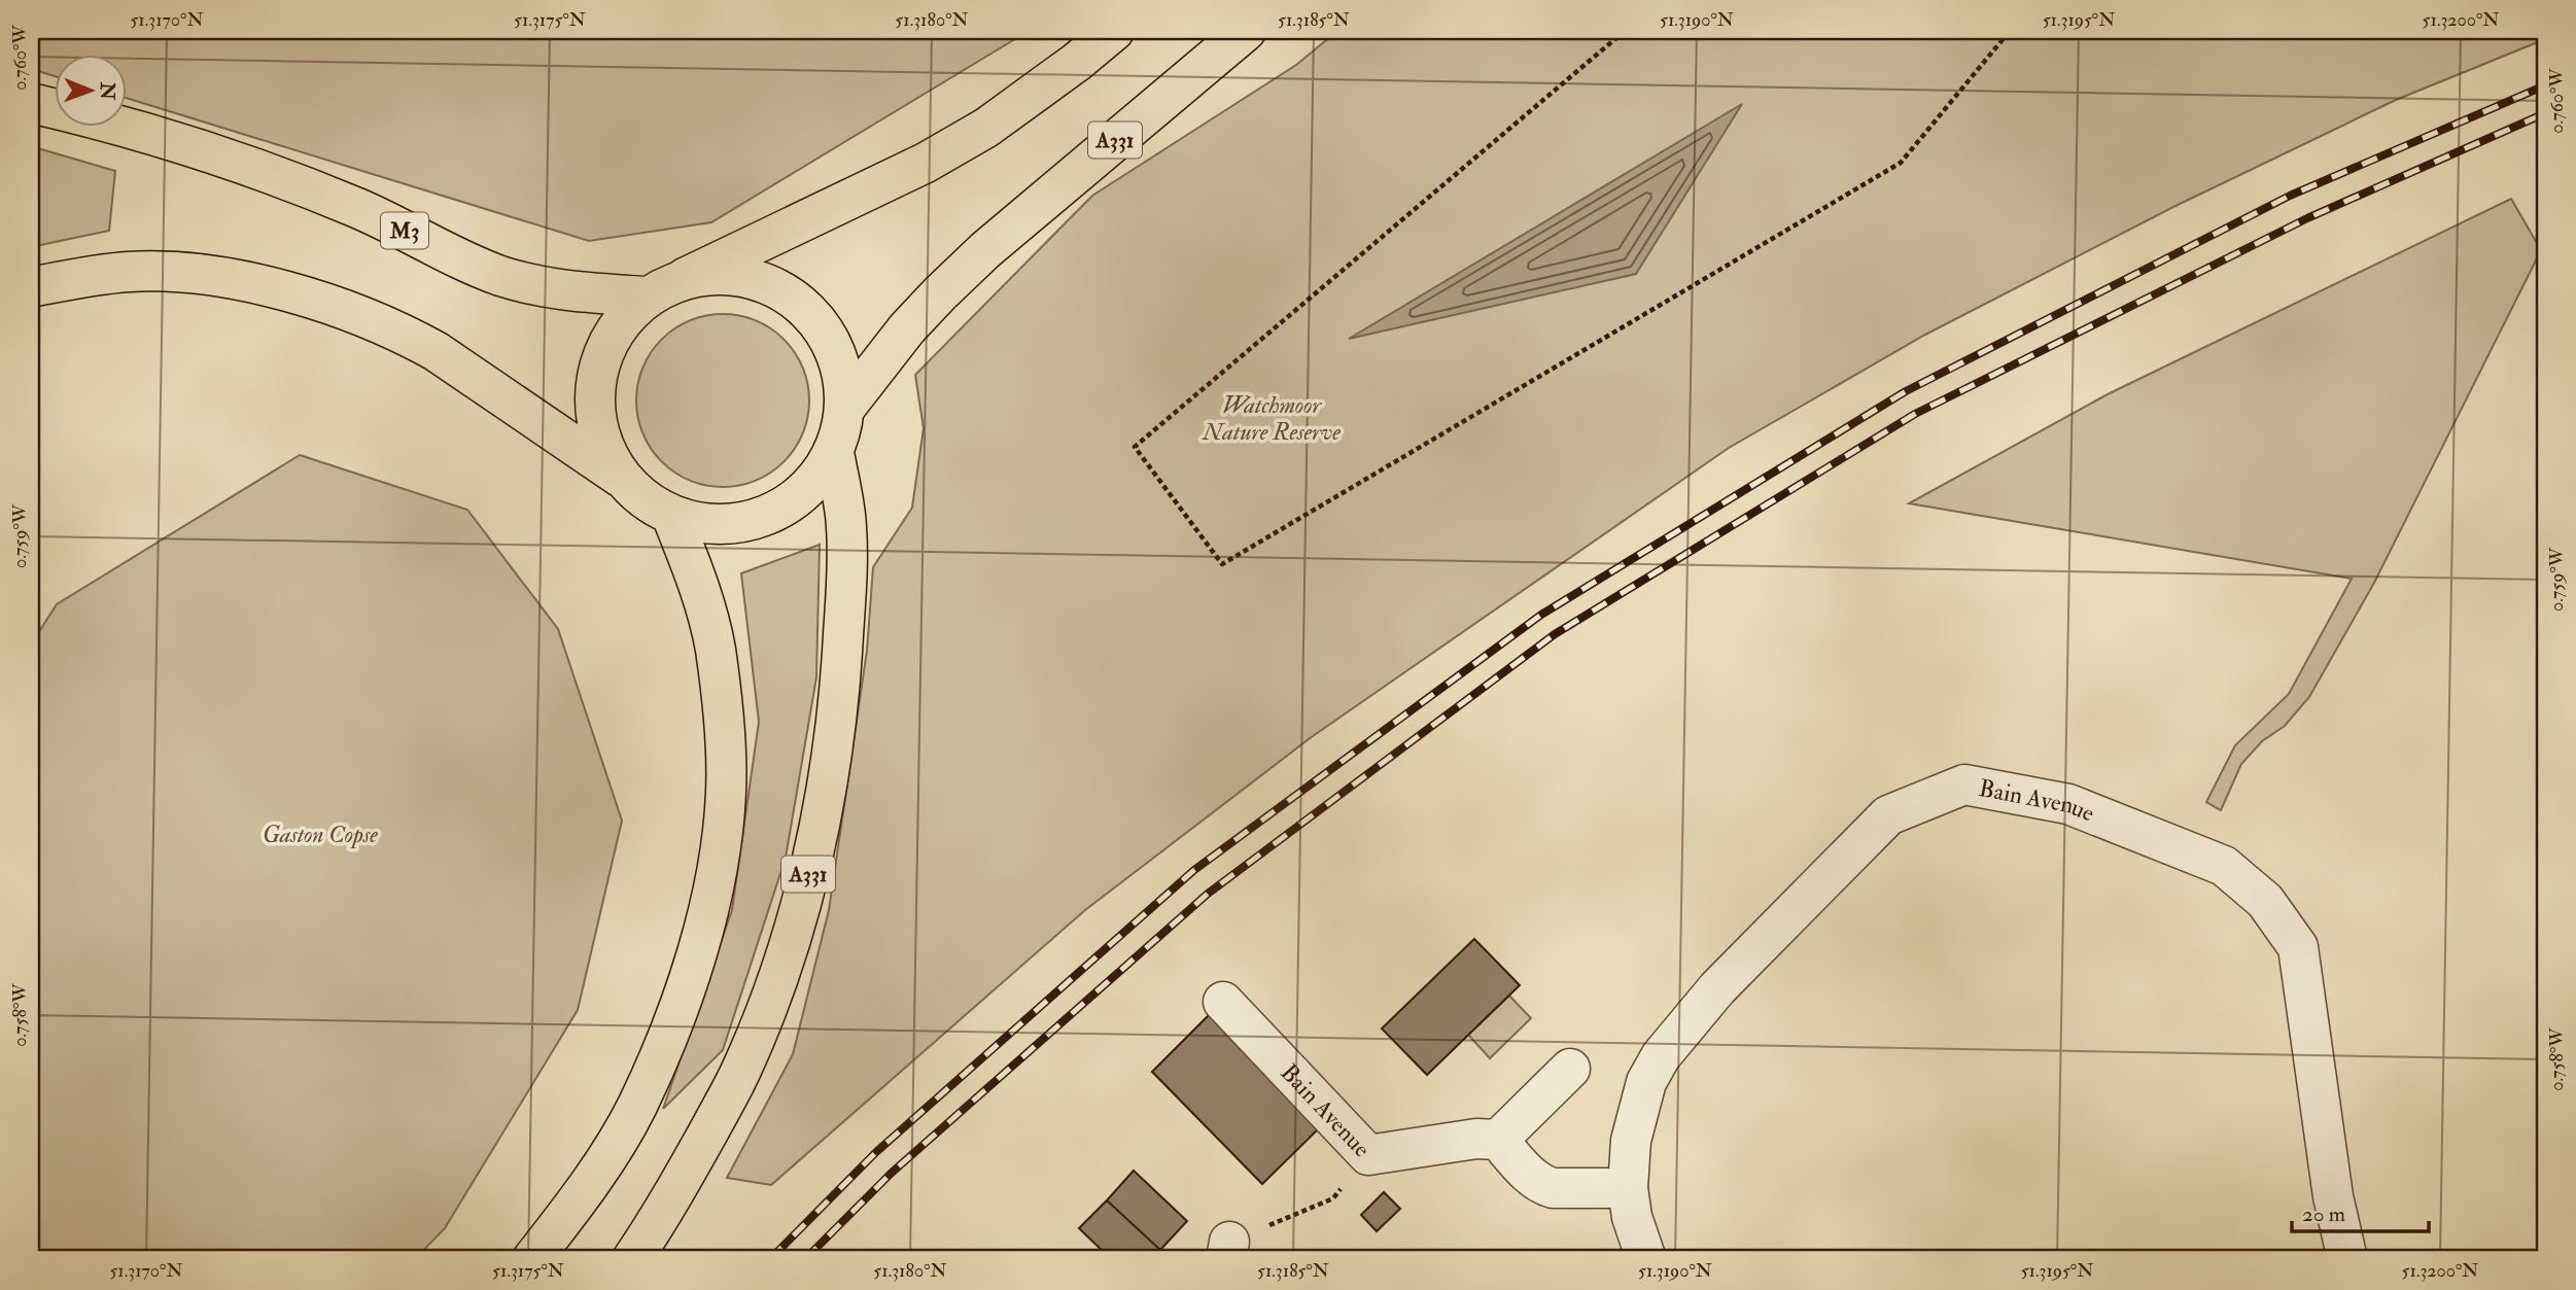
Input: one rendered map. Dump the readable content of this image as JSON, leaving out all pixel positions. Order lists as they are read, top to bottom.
{
  "streets": {
    "main road": ["A331", "M3"],
    "street": ["Bain Avenue"]
  },
  "crossings": [
    ["A331", "M3"]
  ],
  "parks": ["Watchmoor Nature Reserve", "Gaston Copse"],
  "scale_bar": "20 m",
  "north": "right",
  "coordinates": [
    "51.3170°N",
    "51.3175°N",
    "51.3180°N",
    "51.3185°N",
    "51.3190°N",
    "51.3195°N",
    "51.3200°N",
    "0.760°W",
    "0.759°W",
    "0.758°W"
  ]
}
